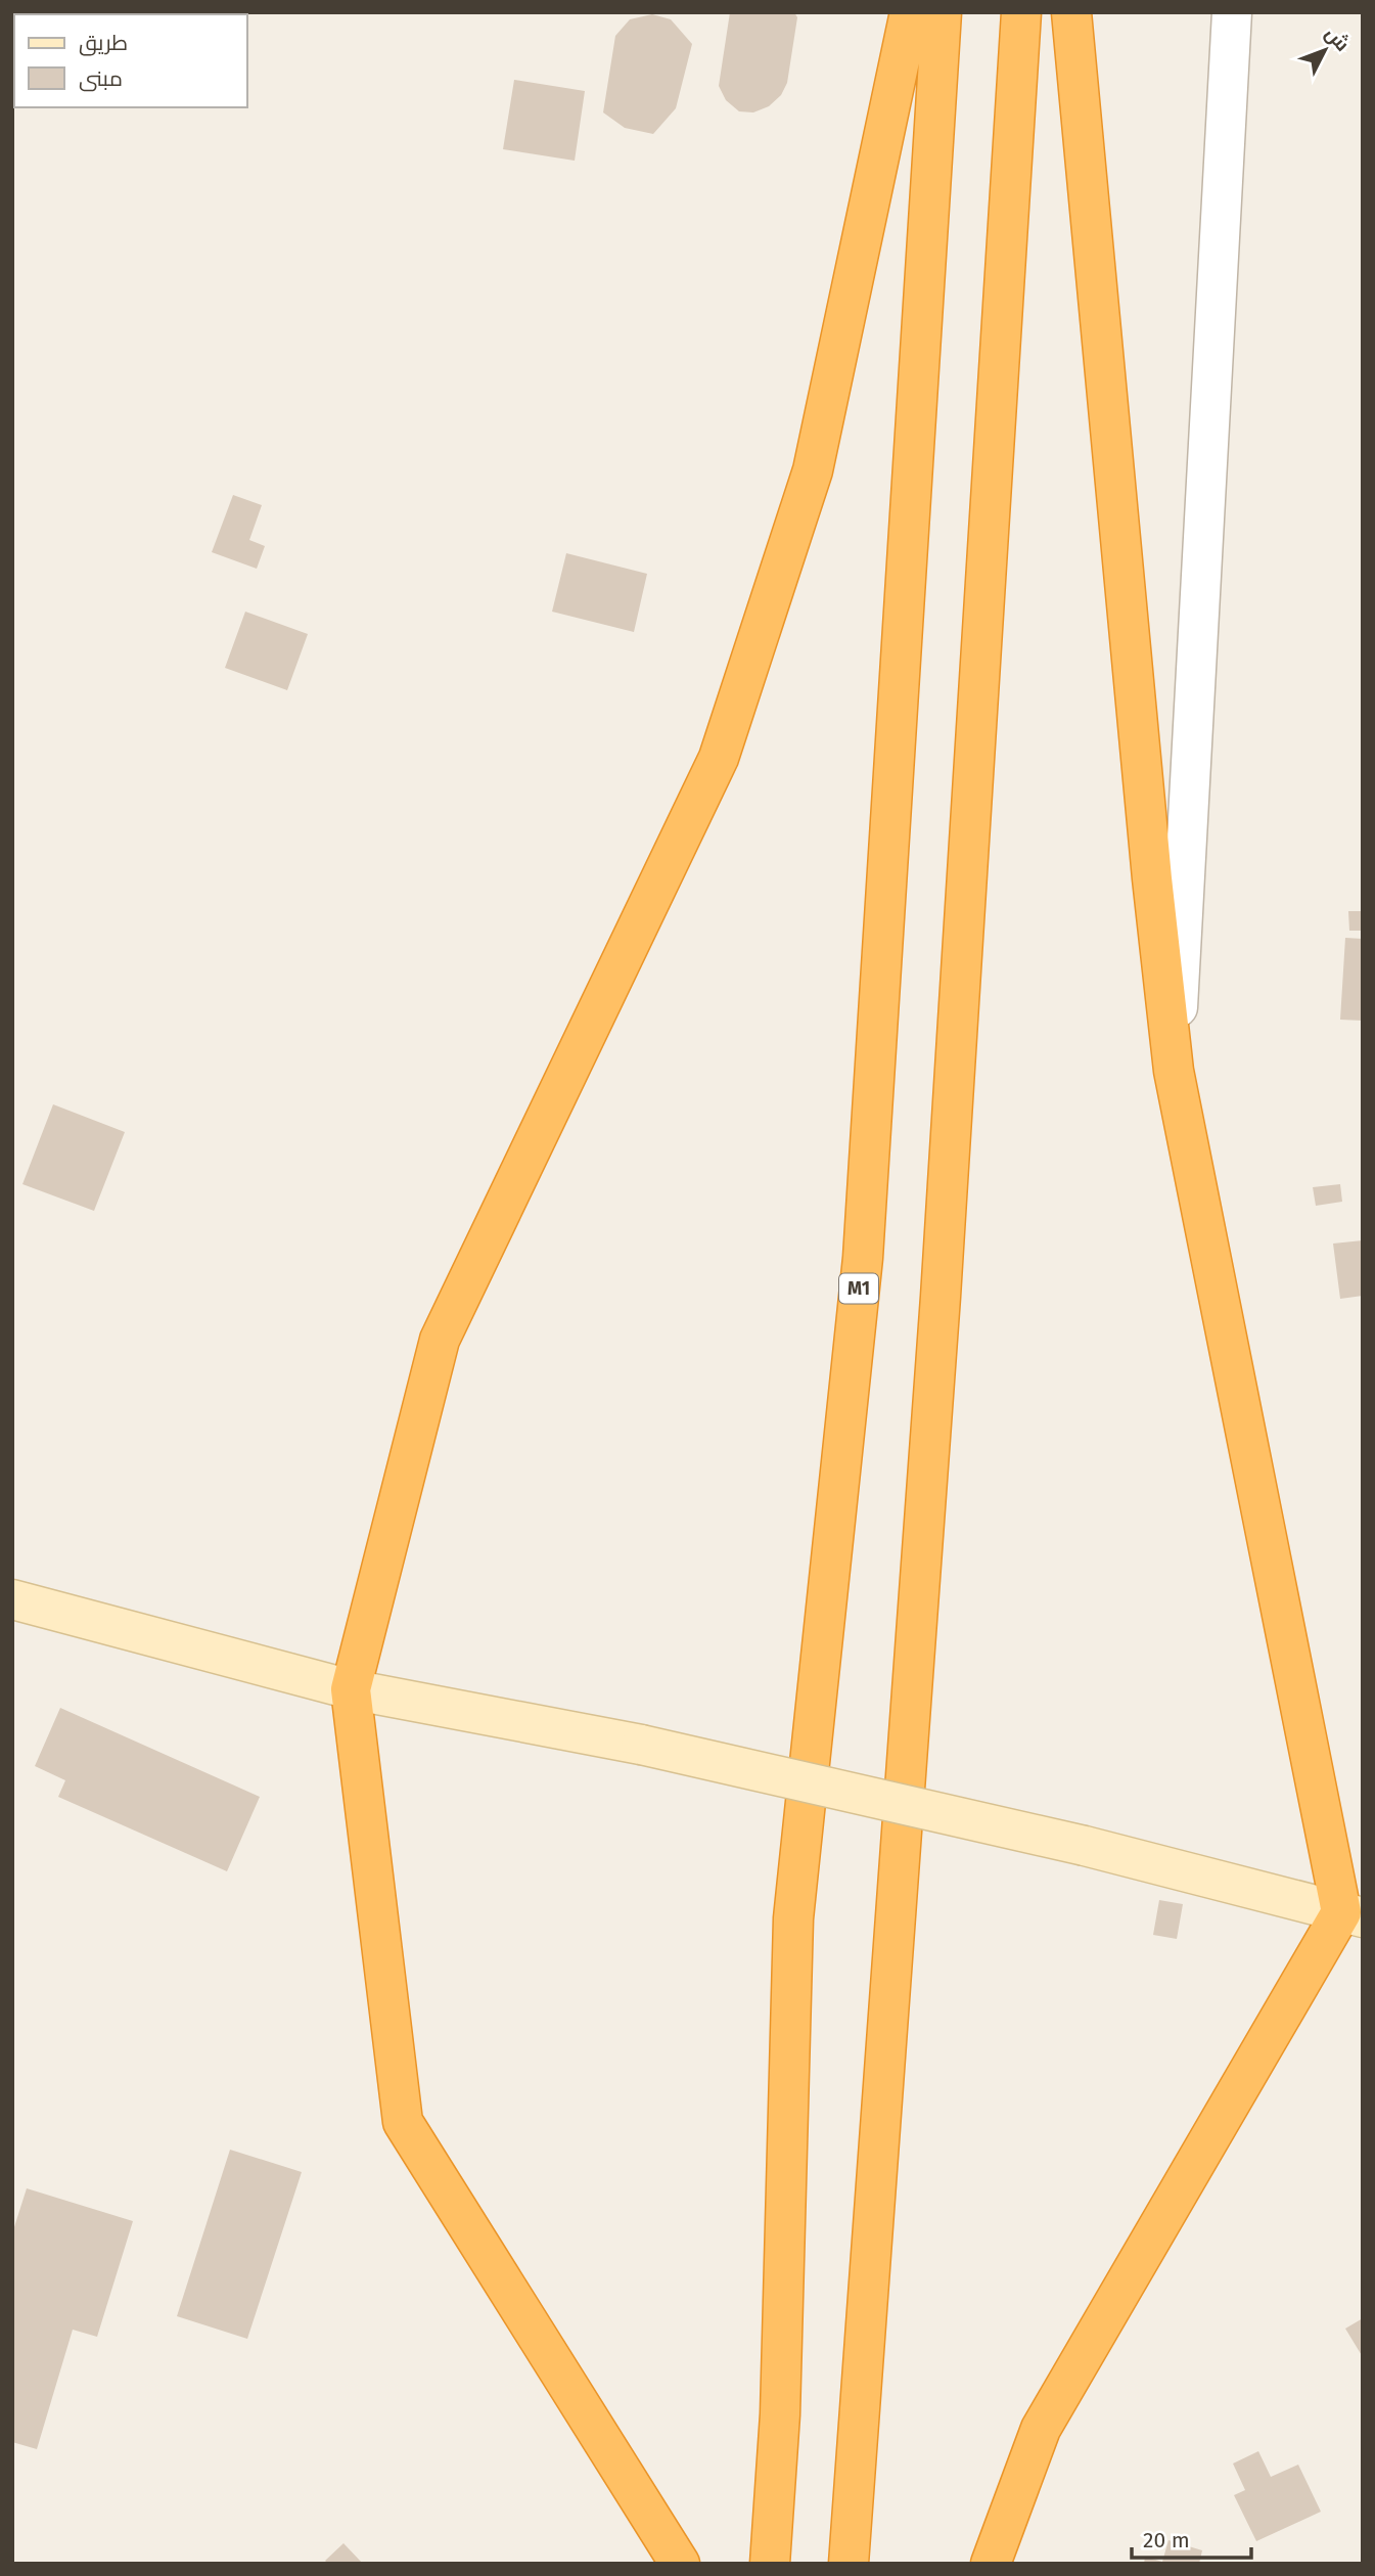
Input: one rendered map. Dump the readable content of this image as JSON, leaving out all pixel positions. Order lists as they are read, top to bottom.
{
  "streets": {
    "highway": ["M1"]
  },
  "legend": ["طريق", "مبنى"],
  "scale_bar": "20 m",
  "north": "top right"
}
